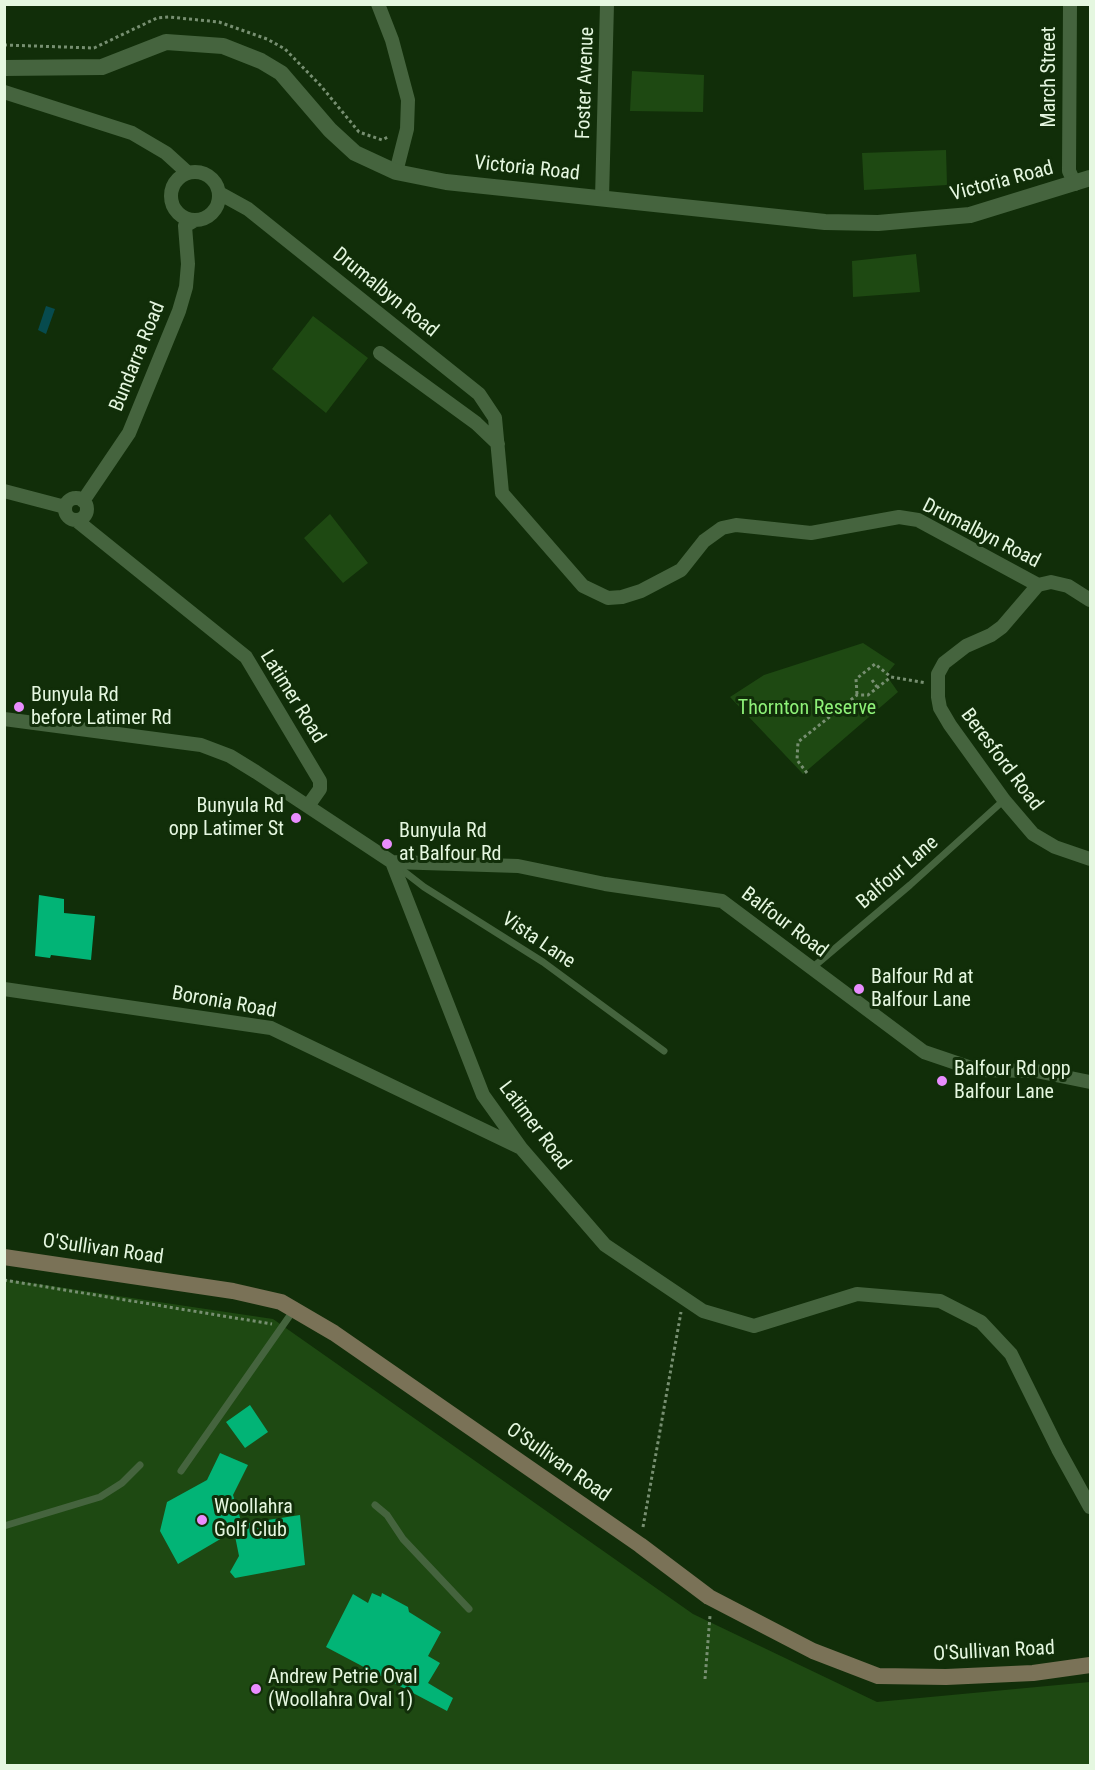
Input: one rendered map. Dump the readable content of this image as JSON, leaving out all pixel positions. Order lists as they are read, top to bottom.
{
  "streets": {
    "main road": ["O'Sullivan Road"],
    "street": [
      "March Street",
      "Foster Avenue",
      "Victoria Road",
      "Drumalbyn Road",
      "Bundarra Road",
      "Latimer Road",
      "Beresford Road",
      "Balfour Road",
      "Boronia Road"
    ],
    "lane": ["Balfour Lane", "Vista Lane"]
  },
  "crossings": [
    ["March Street", "Victoria Road"],
    ["Foster Avenue", "Victoria Road"],
    ["Drumalbyn Road", "Bundarra Road"],
    ["Bundarra Road", "Latimer Road"],
    ["Latimer Road", "Balfour Road"],
    ["Latimer Road", "Vista Lane"],
    ["Latimer Road", "Boronia Road"],
    ["Beresford Road", "Balfour Lane"],
    ["Balfour Lane", "Balfour Road"],
    ["Balfour Road", "Vista Lane"]
  ],
  "parks": ["Thornton Reserve"],
  "places": [
    "Bunyula Rd before Latimer Rd",
    "Bunyula Rd opp Latimer St",
    "Bunyula Rd at Balfour Rd",
    "Balfour Rd at Balfour Lane",
    "Balfour Rd opp Balfour Lane",
    "Woollahra Golf Club",
    "Andrew Petrie Oval (Woollahra Oval 1)"
  ]
}
